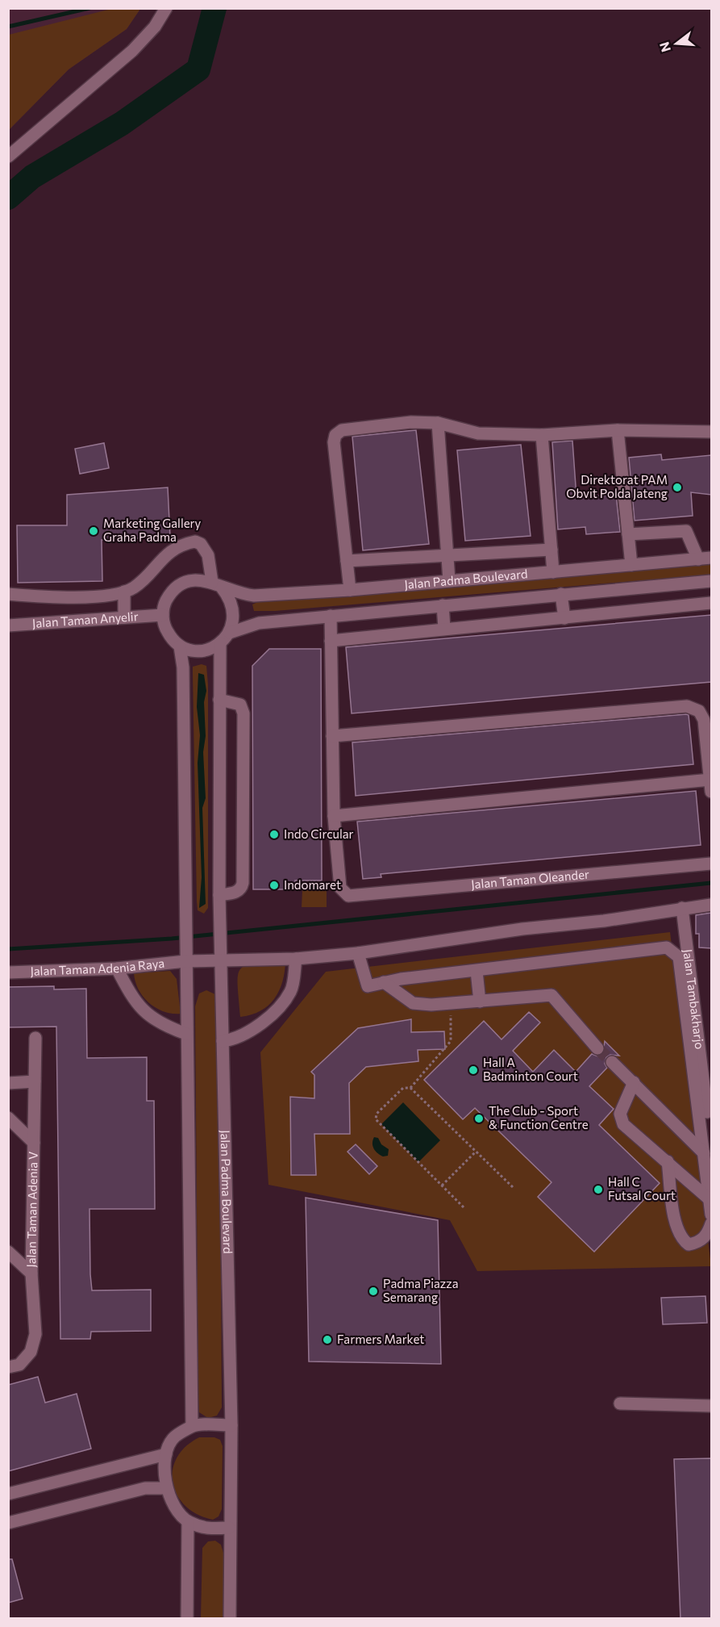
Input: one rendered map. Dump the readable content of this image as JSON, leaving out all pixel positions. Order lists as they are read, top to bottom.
{
  "streets": {
    "street": [
      "Jalan Padma Boulevard",
      "Jalan Taman Anyelir",
      "Jalan Taman Oleander",
      "Jalan Taman Adenia Raya",
      "Jalan Tambakharjo",
      "Jalan Taman Adenia V"
    ]
  },
  "crossings": [
    ["Jalan Padma Boulevard", "Jalan Taman Anyelir"],
    ["Jalan Padma Boulevard", "Jalan Taman Adenia Raya"],
    ["Jalan Taman Adenia Raya", "Jalan Tambakharjo"]
  ],
  "places": [
    "Direktorat PAM Obvit Polda Jateng",
    "Marketing Gallery Graha Padma",
    "Indo Circular",
    "Indomaret",
    "Hall A Badminton Court",
    "The Club - Sport & Function Centre",
    "Hall C Futsal Court",
    "Padma Piazza Semarang",
    "Farmers Market"
  ],
  "north": "left"
}
